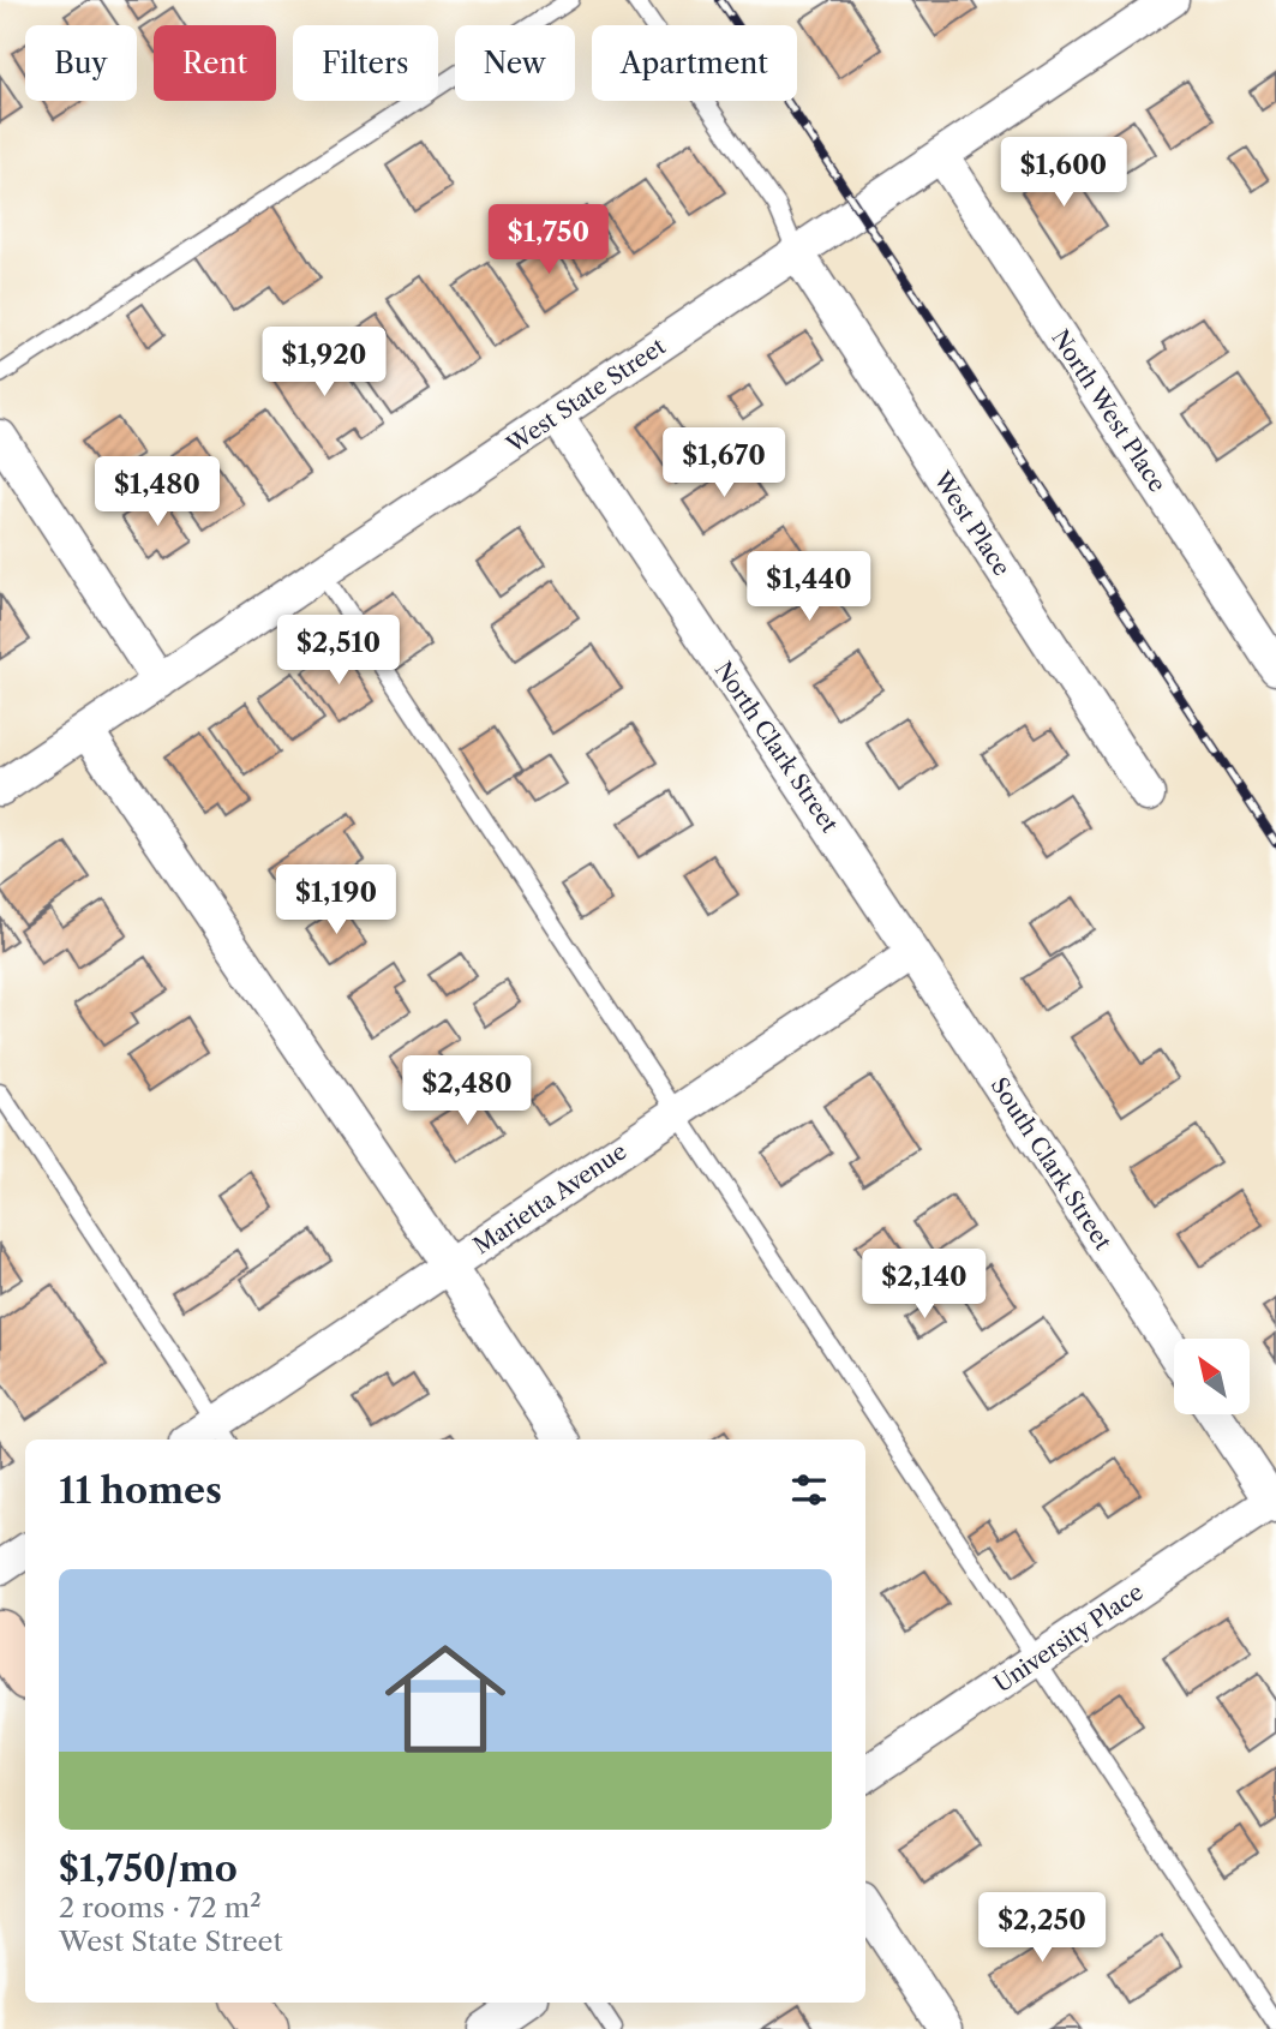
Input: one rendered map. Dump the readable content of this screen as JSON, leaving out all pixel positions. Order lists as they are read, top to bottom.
{
  "streets": {
    "street": [
      "West State Street",
      "North West Place",
      "West Place",
      "North Clark Street",
      "South Clark Street",
      "Marietta Avenue",
      "University Place"
    ]
  },
  "crossings": [
    ["West State Street", "North West Place"],
    ["West State Street", "West Place"],
    ["West State Street", "North Clark Street"],
    ["North Clark Street", "South Clark Street"],
    ["North Clark Street", "Marietta Avenue"],
    ["South Clark Street", "Marietta Avenue"]
  ],
  "north": "top left",
  "page": {
    "chip": [
      "Buy",
      "Rent",
      "Filters",
      "New",
      "Apartment"
    ],
    "price": [
      "$1,600",
      "$1,750",
      "$1,920",
      "$1,670",
      "$1,480",
      "$1,440",
      "$2,510",
      "$1,190",
      "$2,480",
      "$2,140",
      "$2,250"
    ],
    "heading": "11 homes",
    "list": [
      {
        "name": "$1,750/mo",
        "note": "2 rooms · 72 m² · West State Street"
      }
    ]
  }
}
